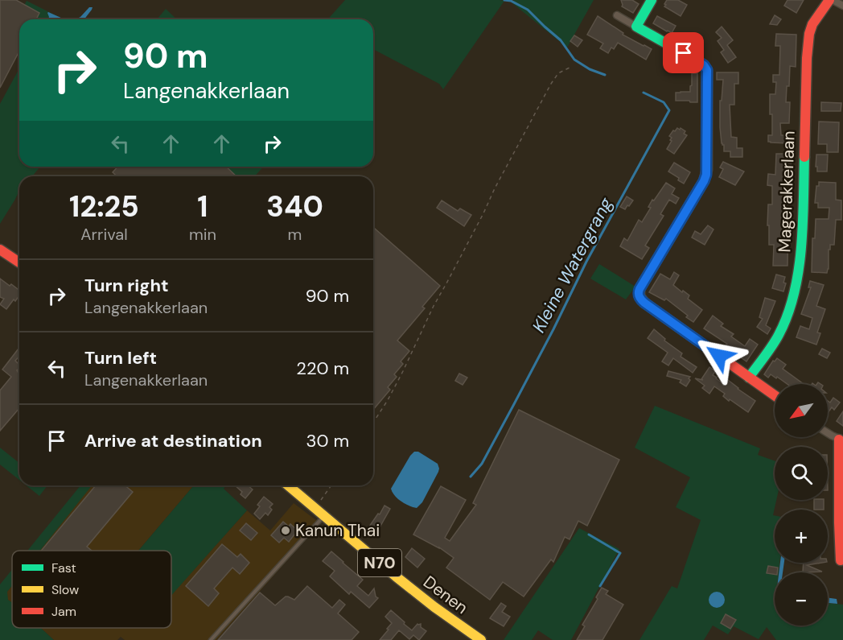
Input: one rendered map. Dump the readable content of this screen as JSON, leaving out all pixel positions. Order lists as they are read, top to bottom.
{
  "streets": {
    "street": ["Magerakkerlaan", "N70", "Denen"]
  },
  "water": ["Kleine Watergrang"],
  "places": ["Kanun Thai"],
  "legend": ["Fast", "Slow", "Jam"],
  "north": "bottom left",
  "page": {
    "turn": ["90 m", "Langenakkerlaan"],
    "eta": [
      "12:25",
      "Arrival",
      "1",
      "min",
      "340",
      "m"
    ],
    "list": [
      {
        "name": "Turn right",
        "note": "Langenakkerlaan",
        "value": "90 m"
      },
      {
        "name": "Turn left",
        "note": "Langenakkerlaan",
        "value": "220 m"
      },
      {
        "name": "Arrive at destination",
        "value": "30 m"
      }
    ],
    "map_buttons": ["+", "−"]
  }
}
